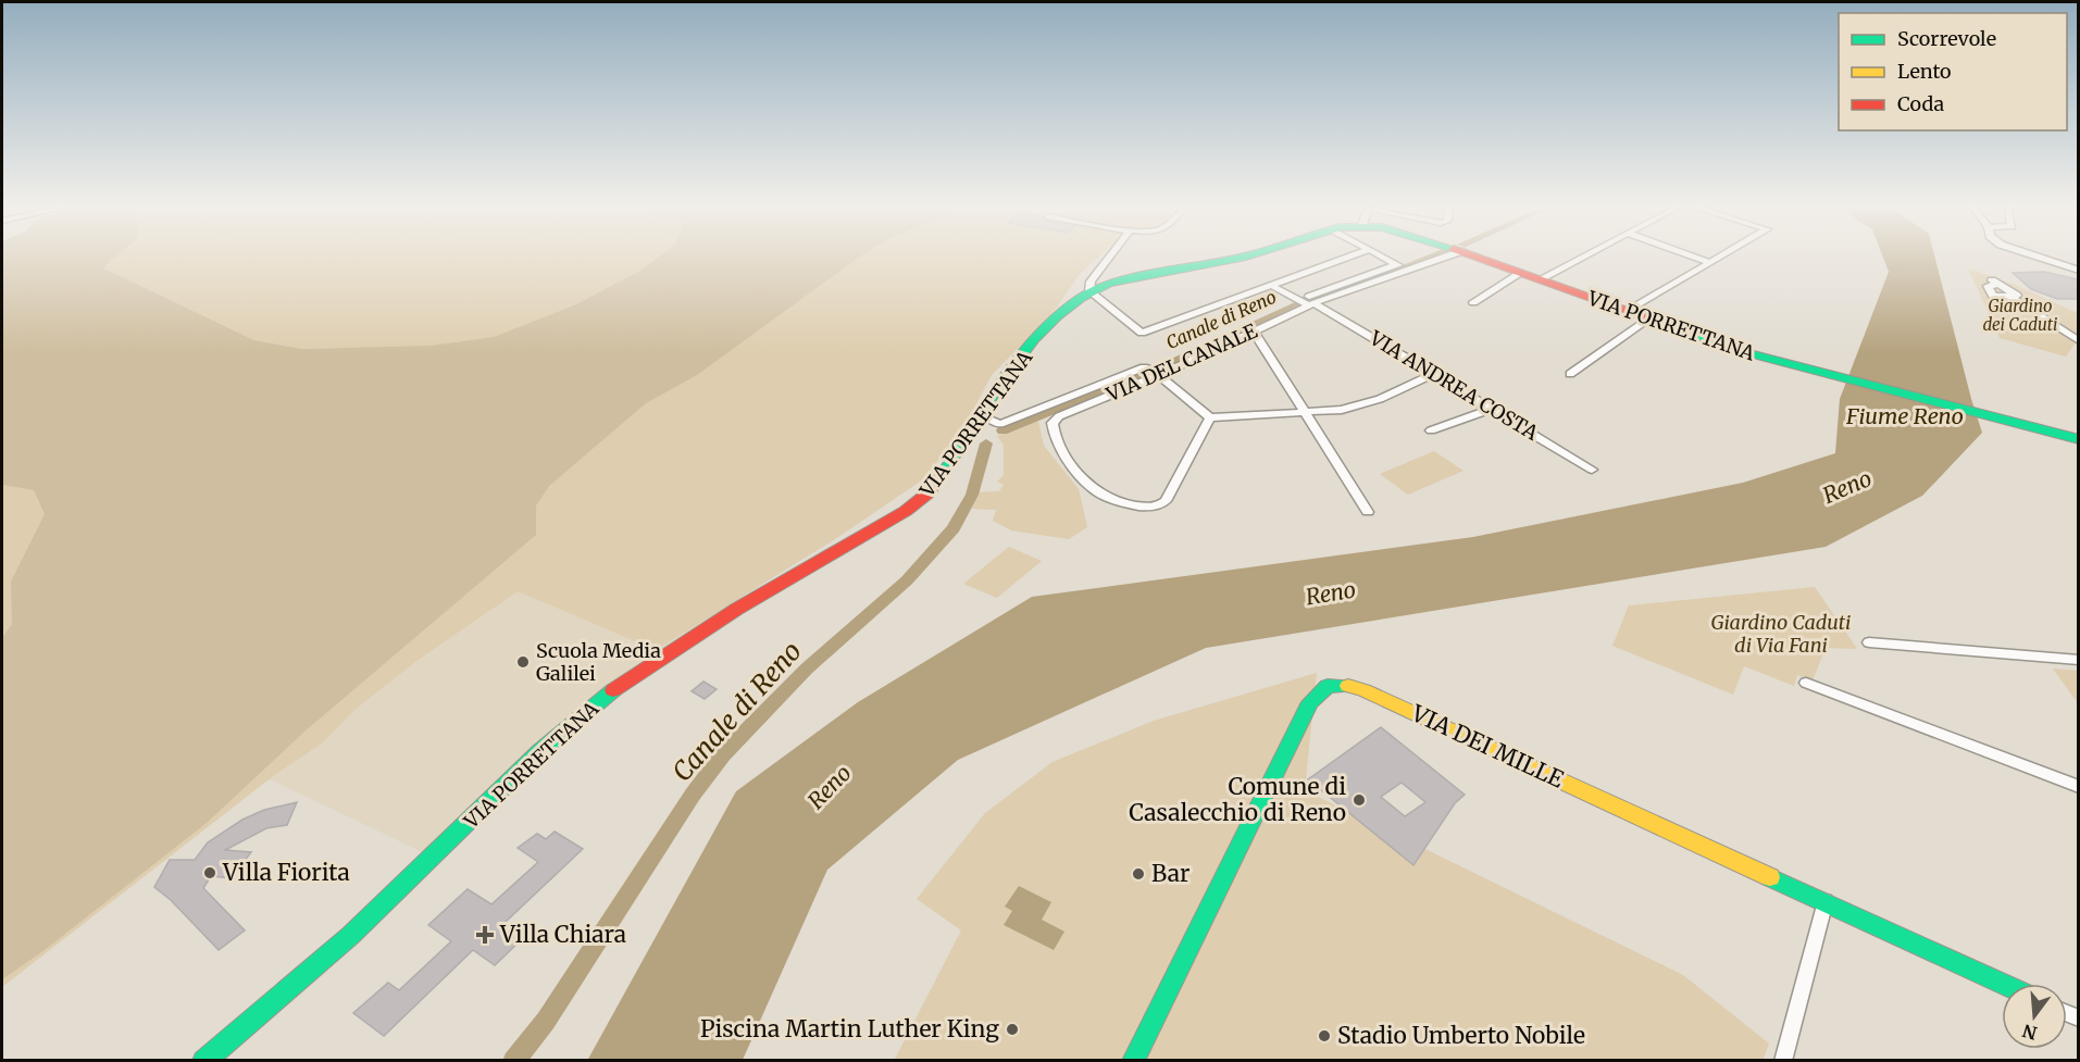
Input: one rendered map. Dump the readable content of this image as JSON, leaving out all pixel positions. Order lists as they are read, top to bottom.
{
  "streets": {
    "main road": ["VIA PORRETTANA", "VIA DEI MILLE"],
    "street": ["VIA DEL CANALE", "VIA ANDREA COSTA"]
  },
  "crossings": [
    ["VIA DEL CANALE", "VIA ANDREA COSTA"]
  ],
  "water": ["Canale di Reno", "Fiume Reno", "Reno"],
  "parks": ["Giardino dei Caduti", "Giardino Caduti di Via Fani"],
  "places": {
    "other": [
      "Scuola Media Galilei",
      "Comune di Casalecchio di Reno",
      "Villa Fiorita",
      "Bar",
      "Piscina Martin Luther King",
      "Stadio Umberto Nobile"
    ],
    "health": ["Villa Chiara"]
  },
  "legend": ["Scorrevole", "Lento", "Coda"],
  "north": "bottom"
}
